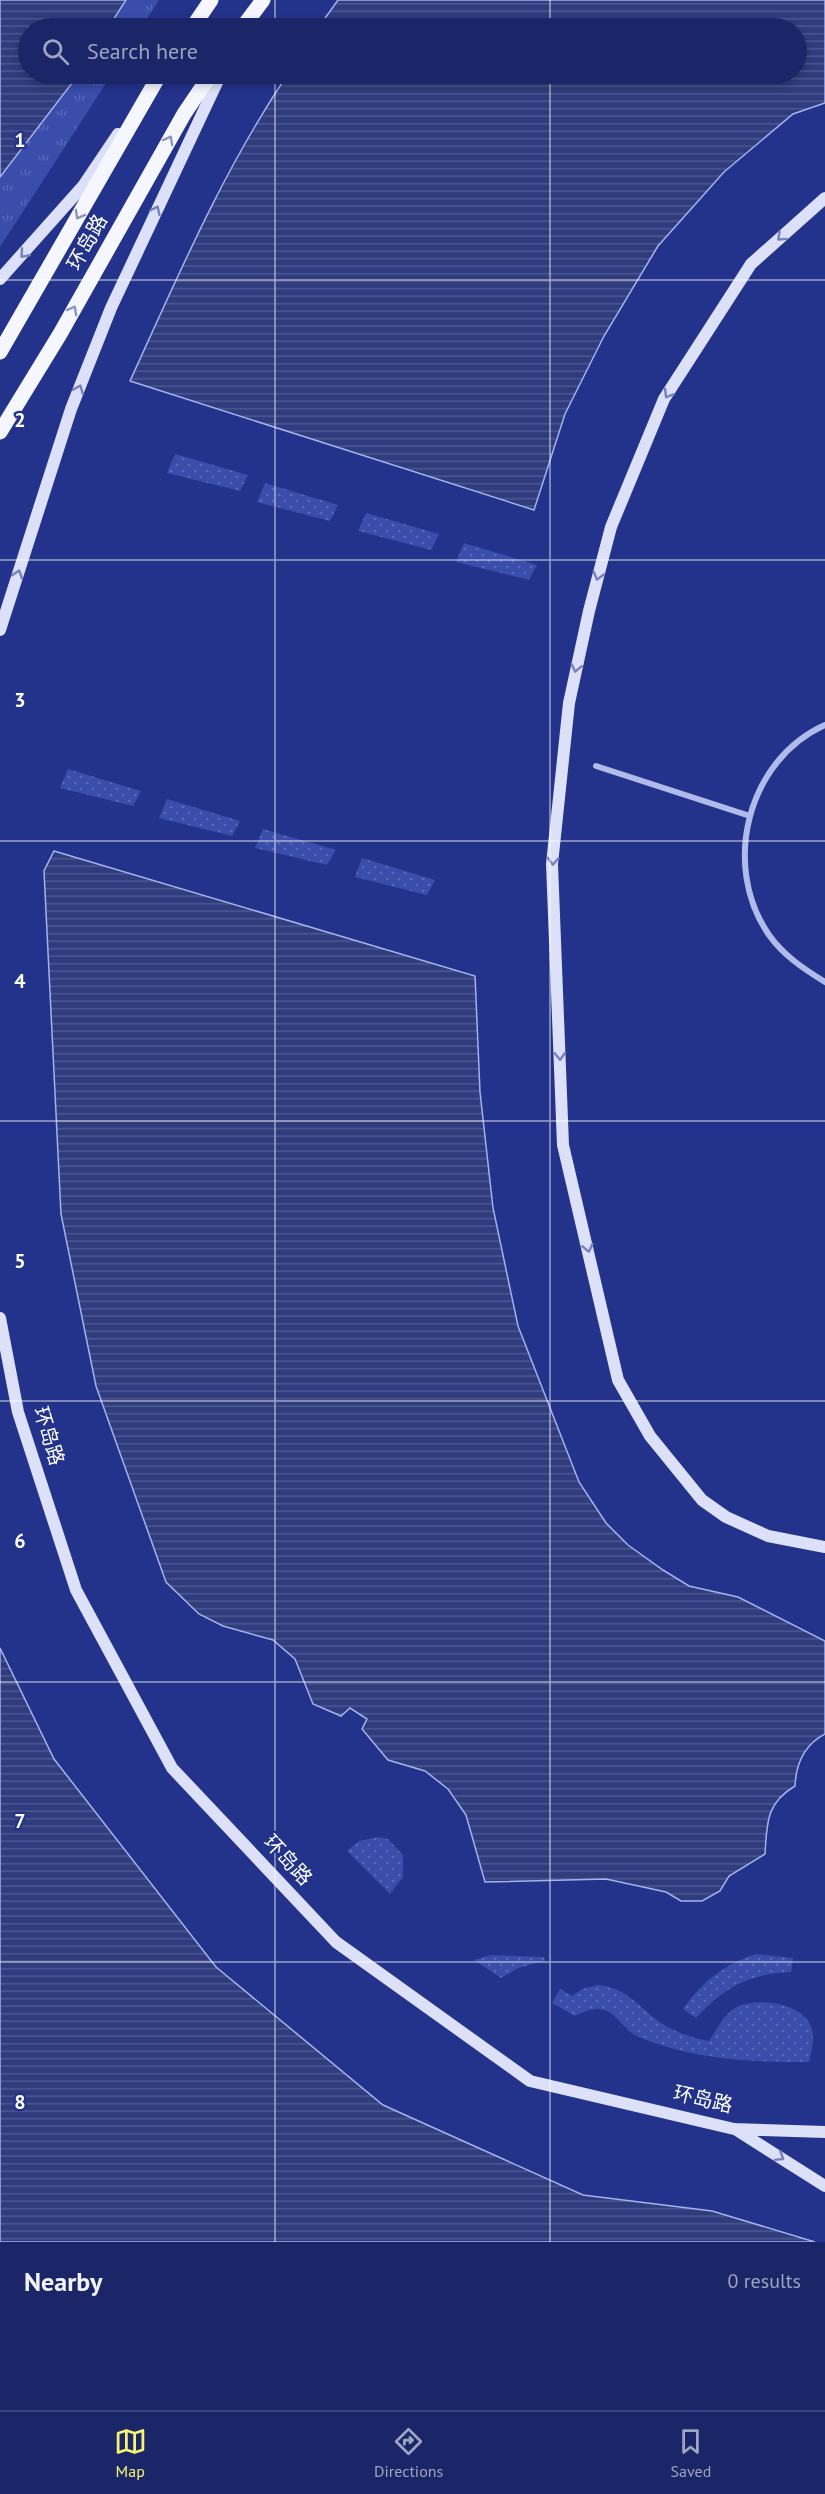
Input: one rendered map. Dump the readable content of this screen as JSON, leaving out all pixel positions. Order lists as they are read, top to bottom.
{
  "streets": {
    "main road": ["环岛路"]
  },
  "page": {
    "search": "Search here",
    "heading": ["Nearby", "0 results"],
    "nav": ["Map", "Directions", "Saved"]
  },
  "grid": {
    "rows": [
      "1",
      "2",
      "3",
      "4",
      "5",
      "6",
      "7",
      "8"
    ]
  }
}
